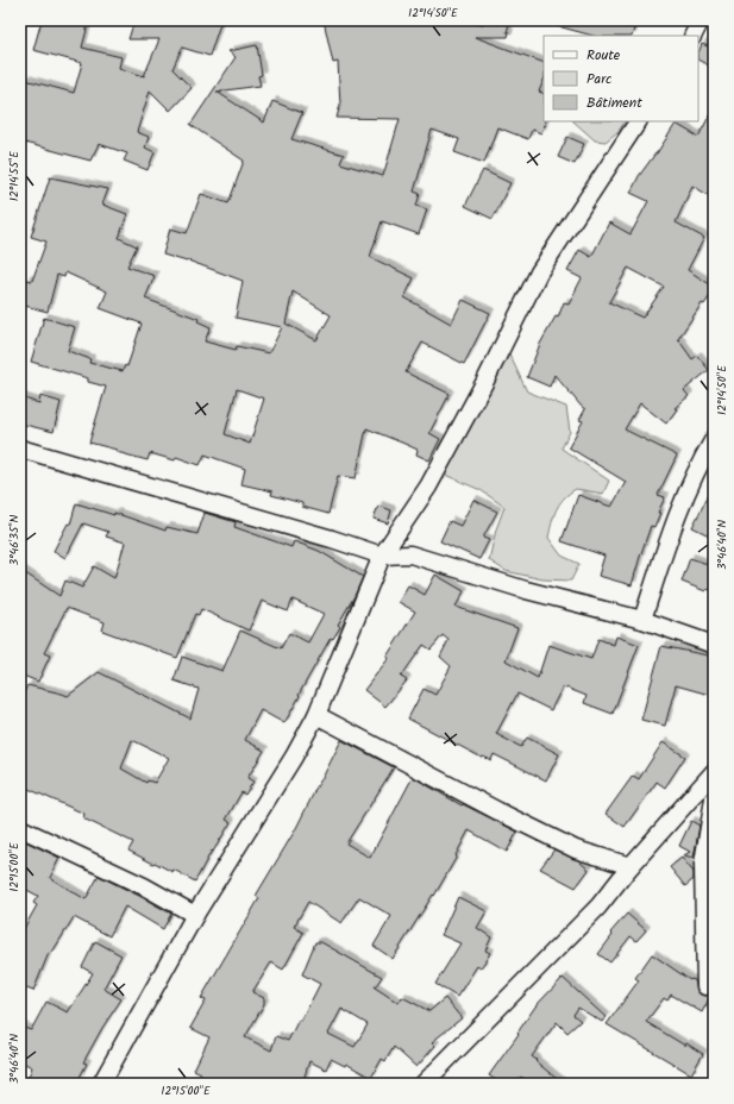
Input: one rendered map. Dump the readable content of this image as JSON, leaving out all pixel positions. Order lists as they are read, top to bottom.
{
  "legend": ["Route", "Parc", "Bâtiment"],
  "coordinates": [
    "12°14'50\"E",
    "12°14'55\"E",
    "3°46'35\"N",
    "3°46'40\"N",
    "12°15'00\"E"
  ]
}
